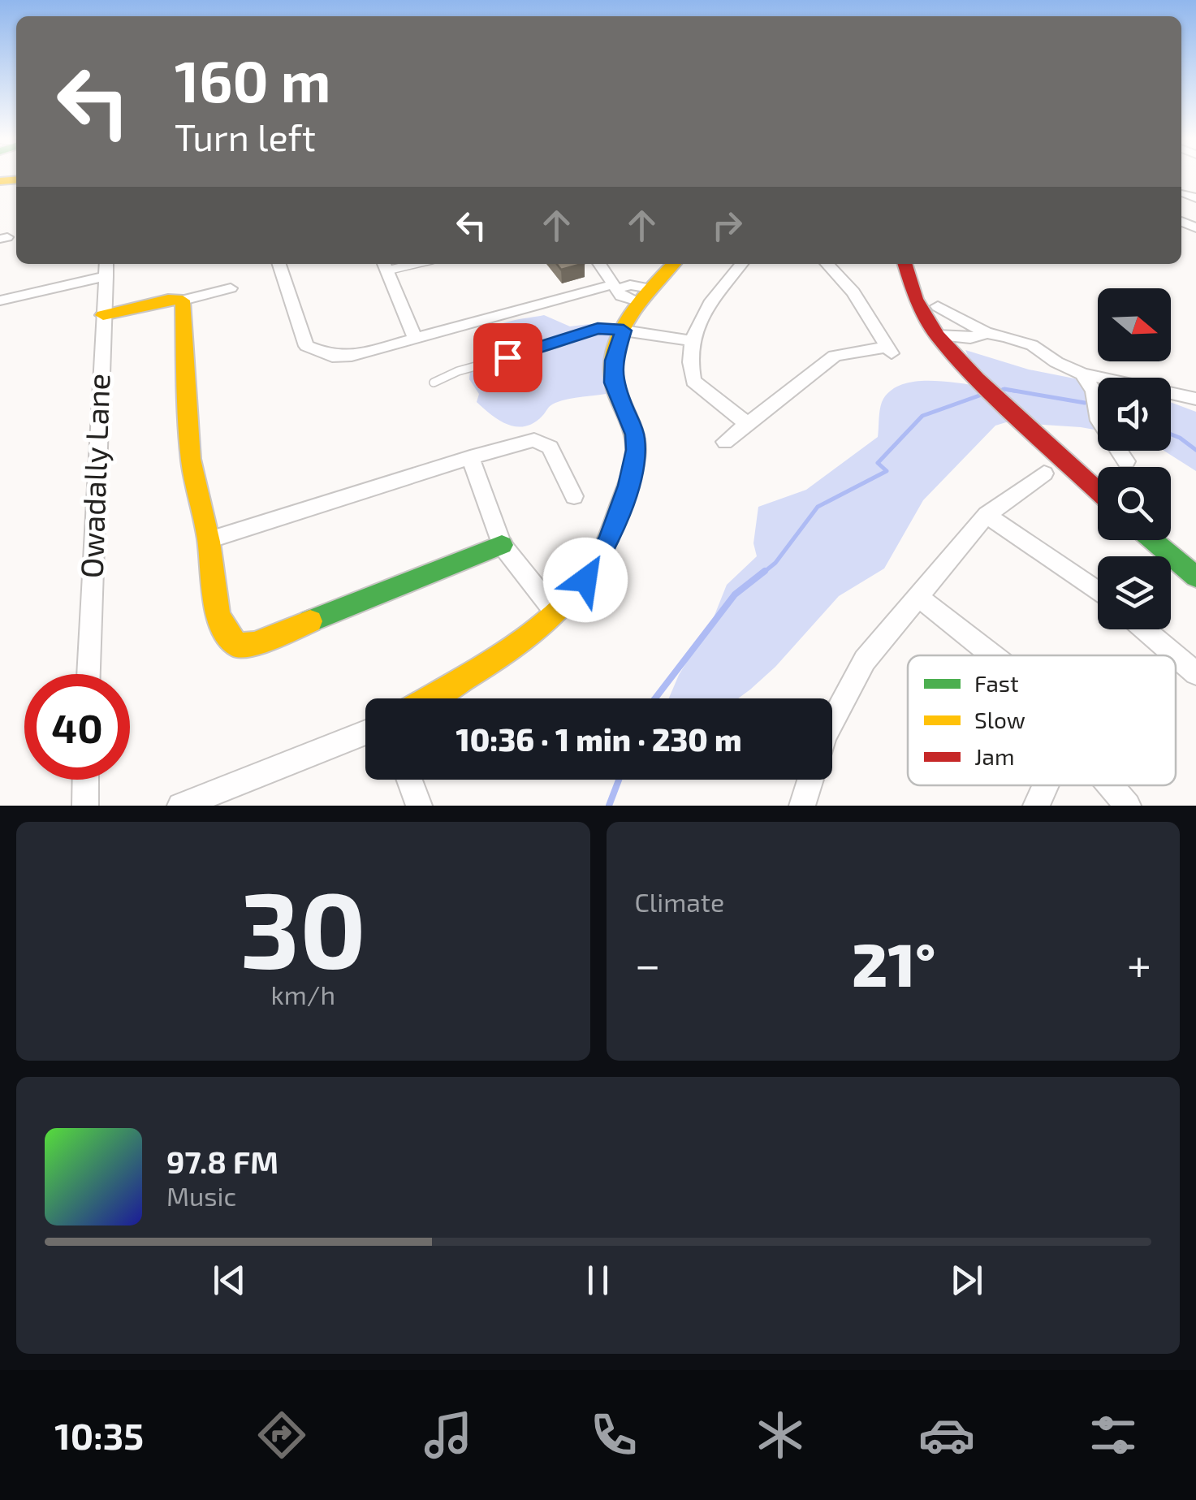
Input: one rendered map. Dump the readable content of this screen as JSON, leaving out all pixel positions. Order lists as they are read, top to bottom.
{
  "streets": {
    "street": ["Owadally Lane"]
  },
  "legend": ["Fast", "Slow", "Jam"],
  "north": "right",
  "page": {
    "turn": ["160 m", "Turn left"],
    "limit": "40",
    "trip": "10:36 · 1 min · 230 m",
    "tile": [
      ["30", "km/h"],
      "Climate"
    ],
    "heat": ["−", "21°", "+"],
    "song": ["97.8 FM", "Music"],
    "tabs": "10:35"
  }
}
